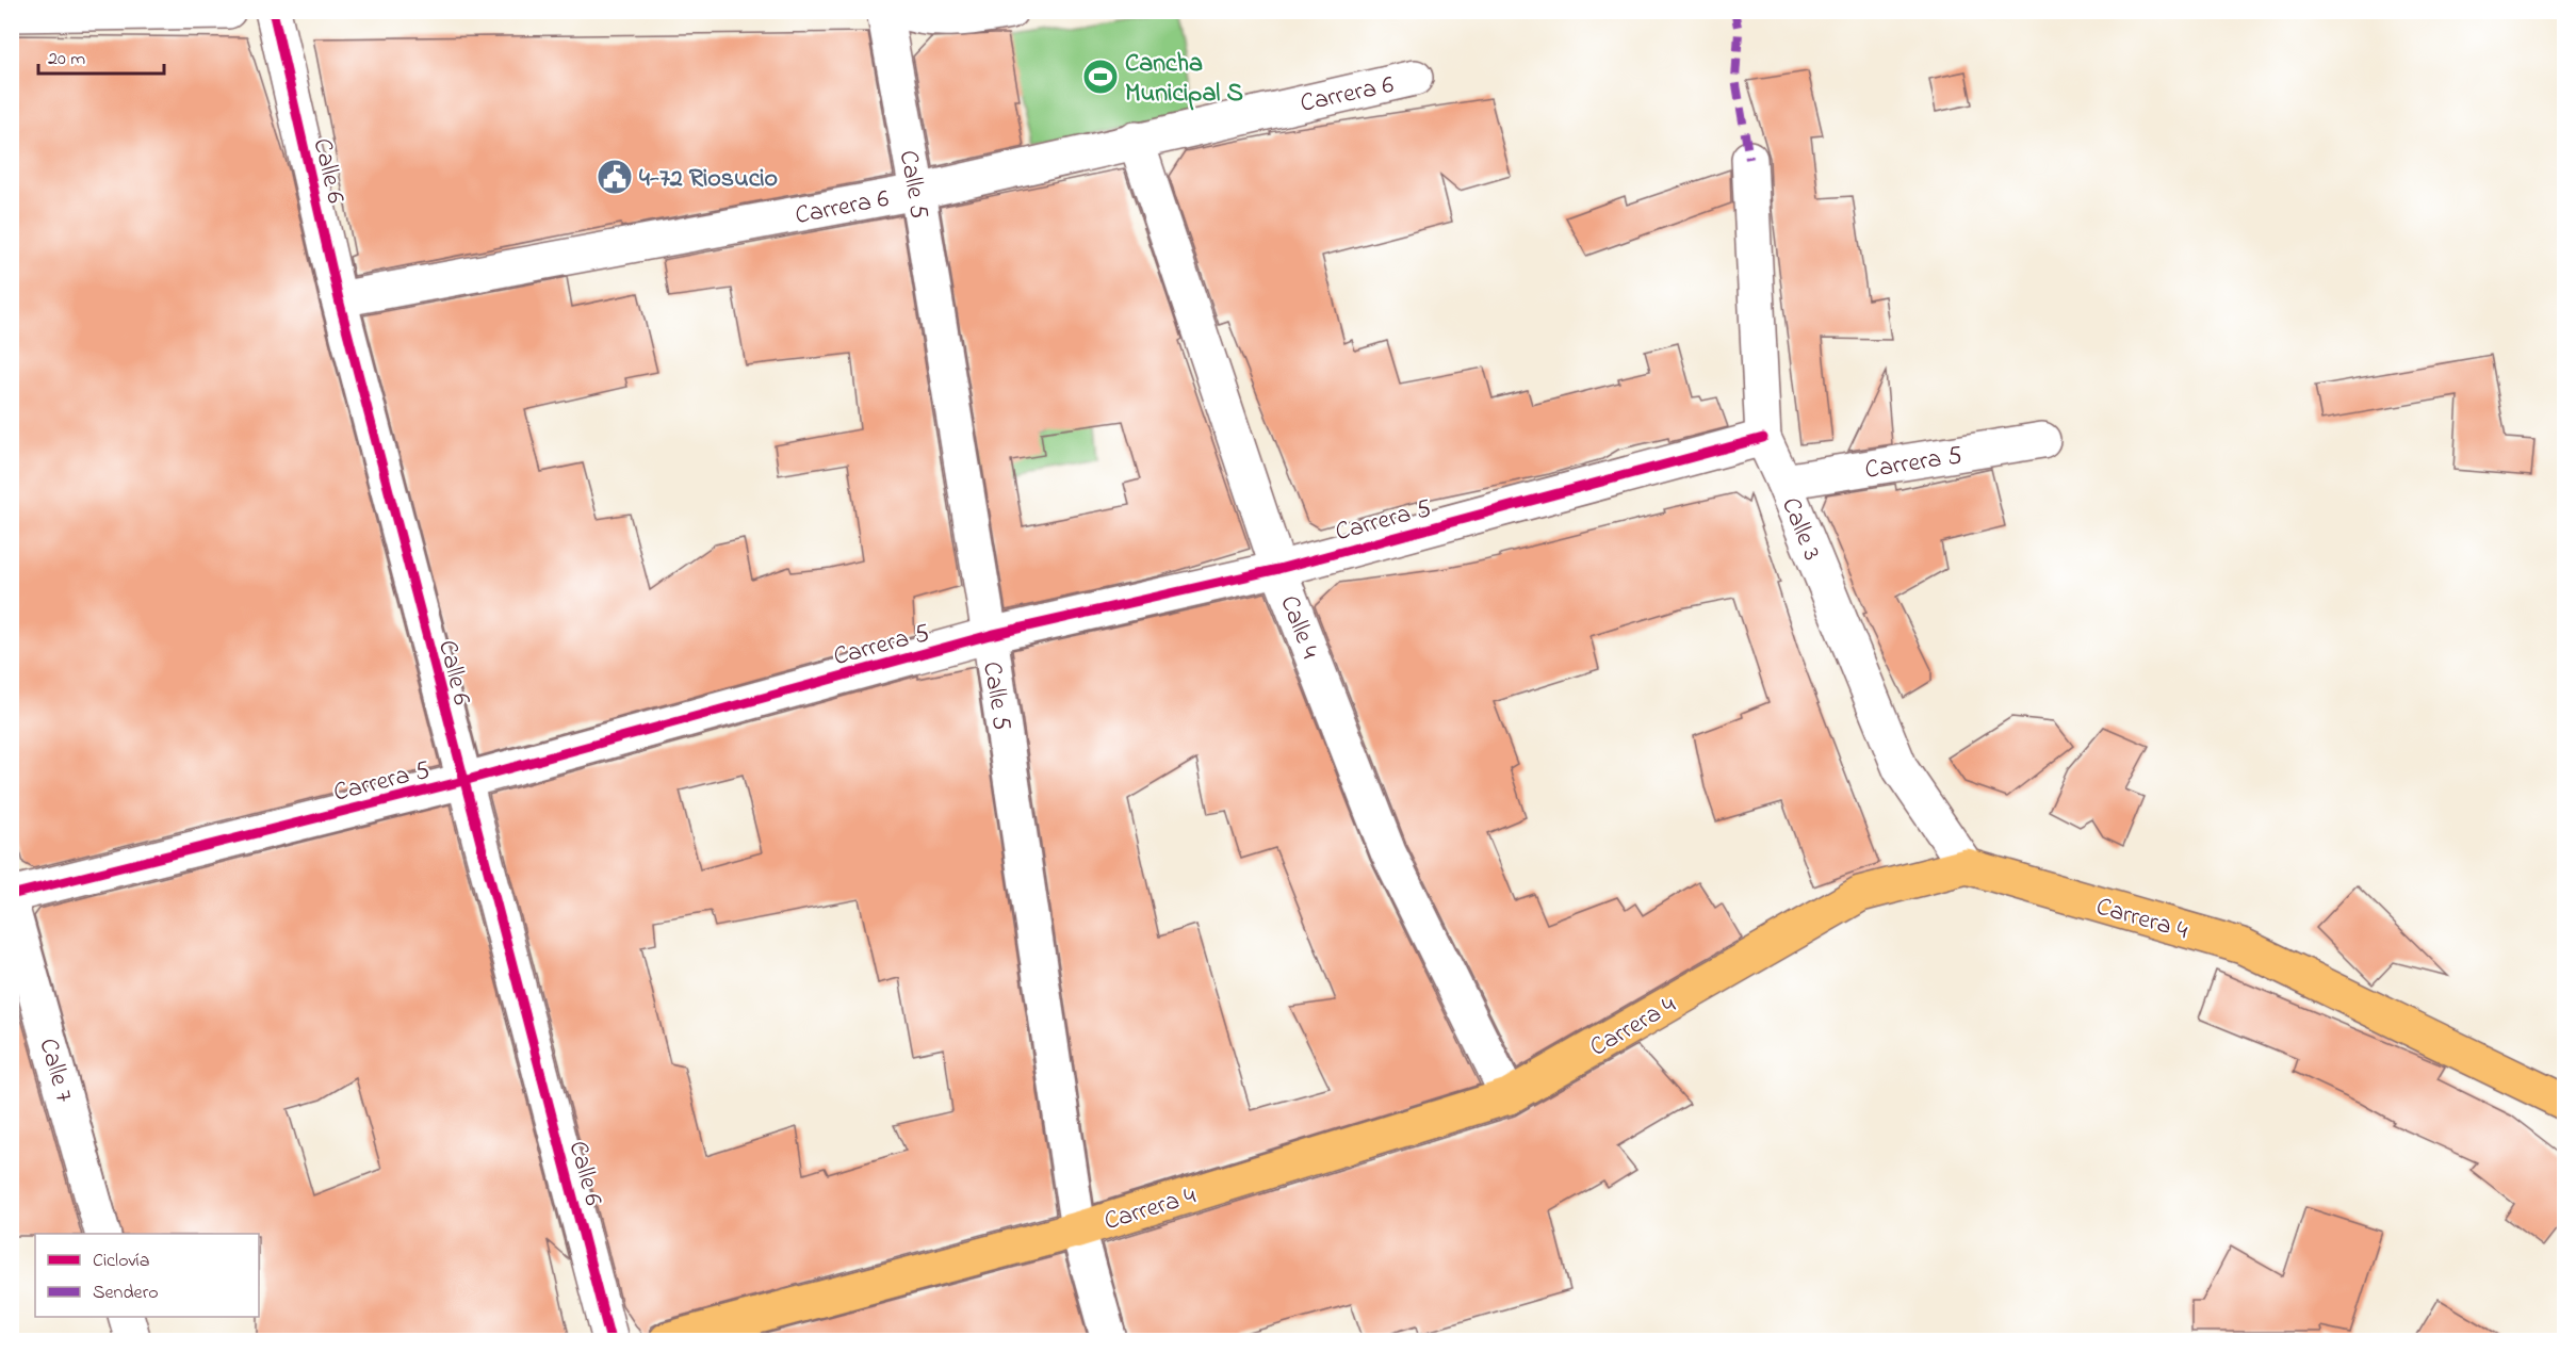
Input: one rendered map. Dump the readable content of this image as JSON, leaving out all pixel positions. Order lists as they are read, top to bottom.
{
  "streets": {
    "main road": ["Carrera 4"],
    "street": [
      "Carrera 6",
      "Calle 6",
      "Calle 5",
      "Carrera 5",
      "Calle 3",
      "Calle 4",
      "Calle 7"
    ]
  },
  "crossings": [
    ["Carrera 6", "Calle 6"],
    ["Carrera 6", "Calle 5"],
    ["Carrera 6", "Calle 4"],
    ["Calle 6", "Carrera 5"],
    ["Calle 5", "Carrera 5"],
    ["Calle 5", "Carrera 4"],
    ["Carrera 5", "Calle 3"],
    ["Carrera 5", "Calle 4"],
    ["Calle 3", "Carrera 4"],
    ["Calle 4", "Carrera 4"]
  ],
  "places": {
    "sports": ["Cancha Municipal S"],
    "public building": ["4-72 Riosucio"]
  },
  "legend": ["Ciclovía", "Sendero"],
  "scale_bar": "20 m"
}
